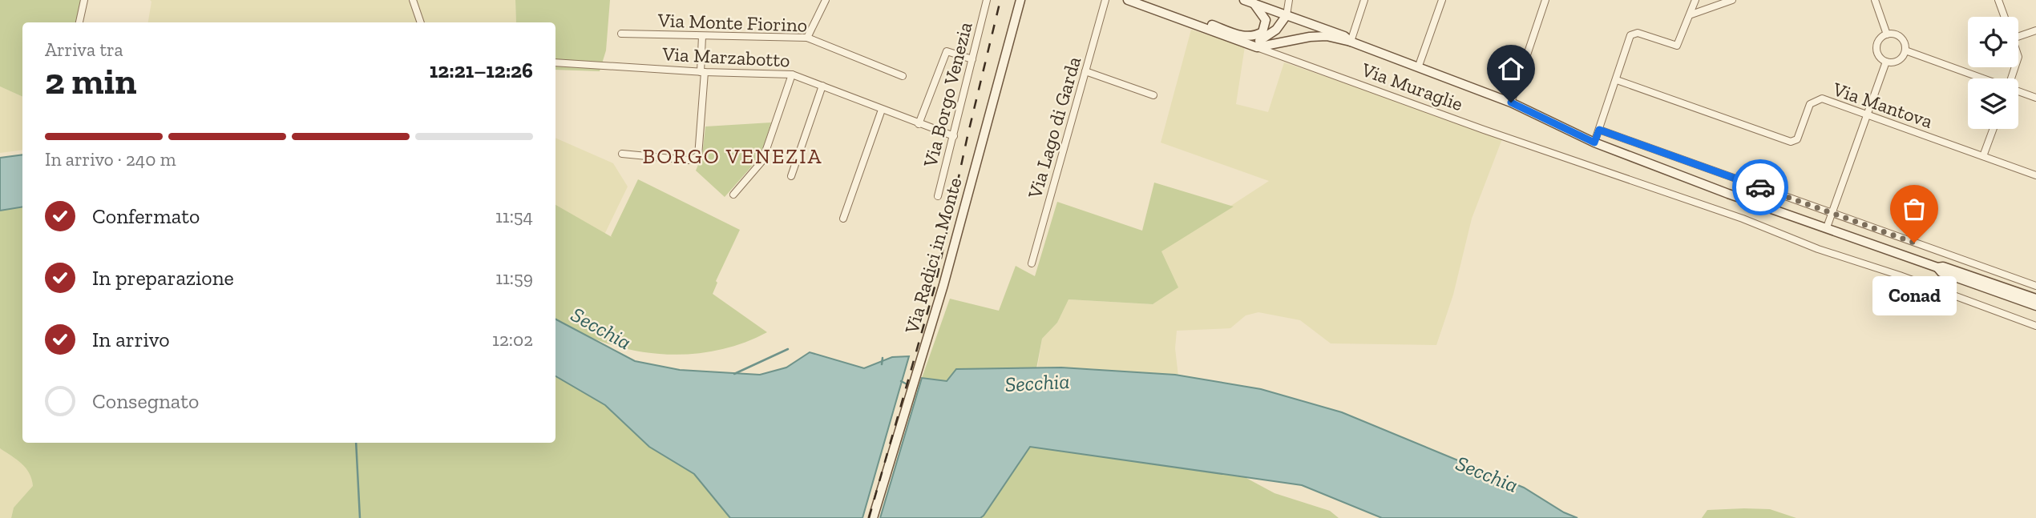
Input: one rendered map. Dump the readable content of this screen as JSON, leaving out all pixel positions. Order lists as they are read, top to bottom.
{
  "streets": {
    "main road": ["Via Muraglie", "Via Radici in Monte"],
    "street": [
      "Via Monte Fiorino",
      "Via Marzabotto",
      "Via Borgo Venezia",
      "Via Mantova",
      "Via Lago di Garda"
    ]
  },
  "crossings": [
    ["Via Marzabotto", "Via Borgo Venezia"]
  ],
  "districts": ["BORGO VENEZIA"],
  "water": ["Secchia"],
  "places": ["Conad"],
  "page": {
    "heading": ["2 min", "Arriva tra", "12:21–12:26"],
    "bar": "In arrivo · 240 m",
    "list": [
      ["Confermato", "11:54"],
      ["In preparazione", "11:59"],
      ["In arrivo", "12:02"],
      "Consegnato"
    ],
    "bubble": "Conad"
  }
}
